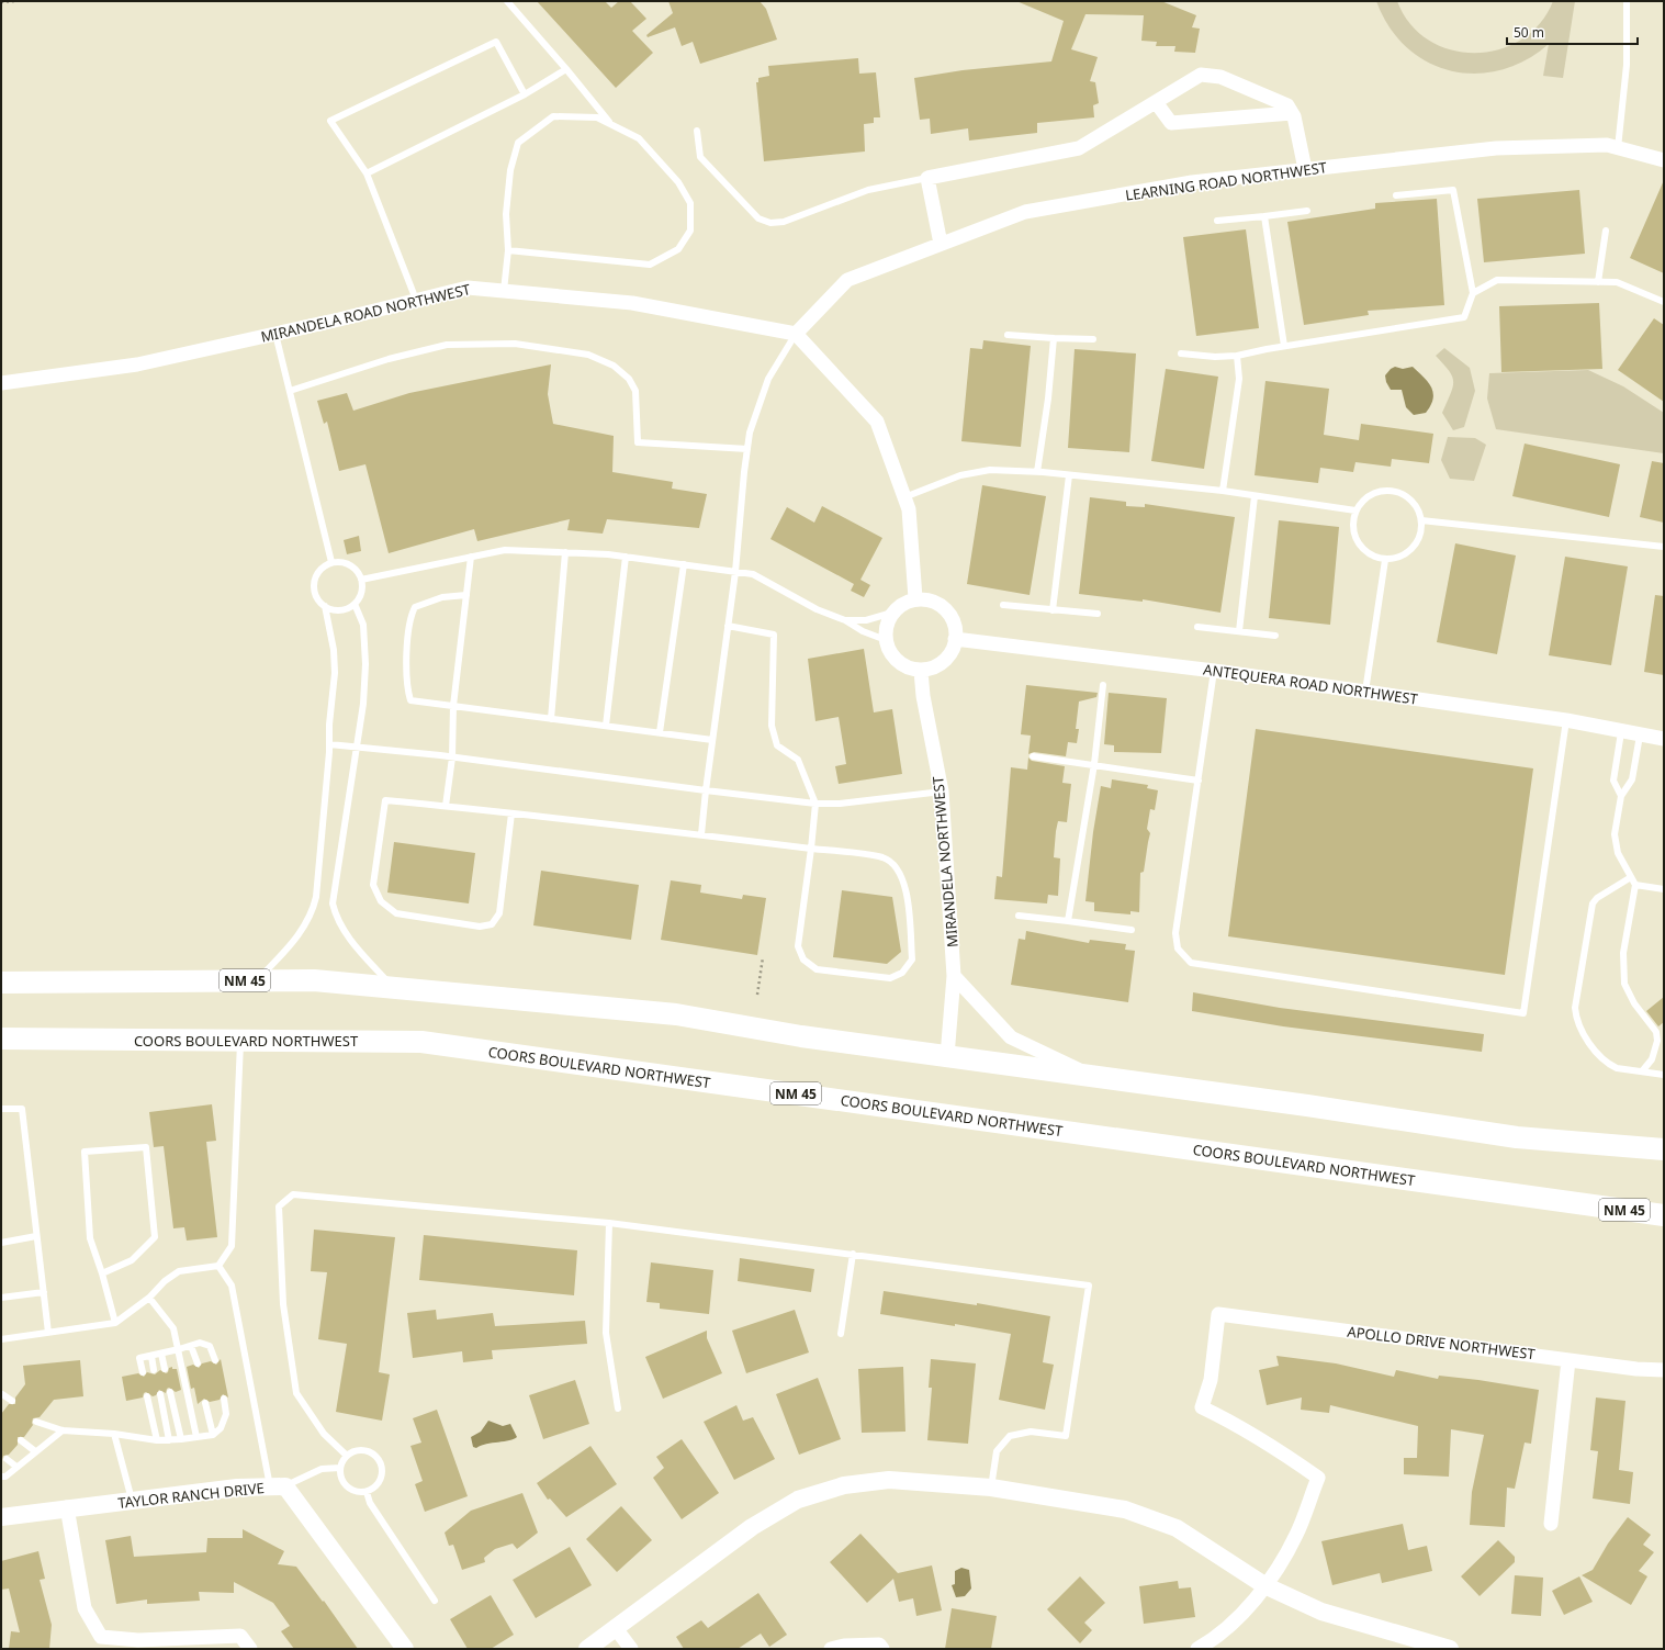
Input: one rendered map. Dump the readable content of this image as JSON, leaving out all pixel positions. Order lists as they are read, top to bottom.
{
  "streets": {
    "main road": ["NM 45", "COORS BOULEVARD NORTHWEST"],
    "street": [
      "LEARNING ROAD NORTHWEST",
      "MIRANDELA ROAD NORTHWEST",
      "ANTEQUERA ROAD NORTHWEST",
      "MIRANDELA NORTHWEST",
      "APOLLO DRIVE NORTHWEST",
      "TAYLOR RANCH DRIVE"
    ]
  },
  "crossings": [
    ["LEARNING ROAD NORTHWEST", "MIRANDELA ROAD NORTHWEST"],
    ["ANTEQUERA ROAD NORTHWEST", "MIRANDELA NORTHWEST"],
    ["MIRANDELA NORTHWEST", "NM 45"]
  ],
  "scale_bar": "50 m"
}
